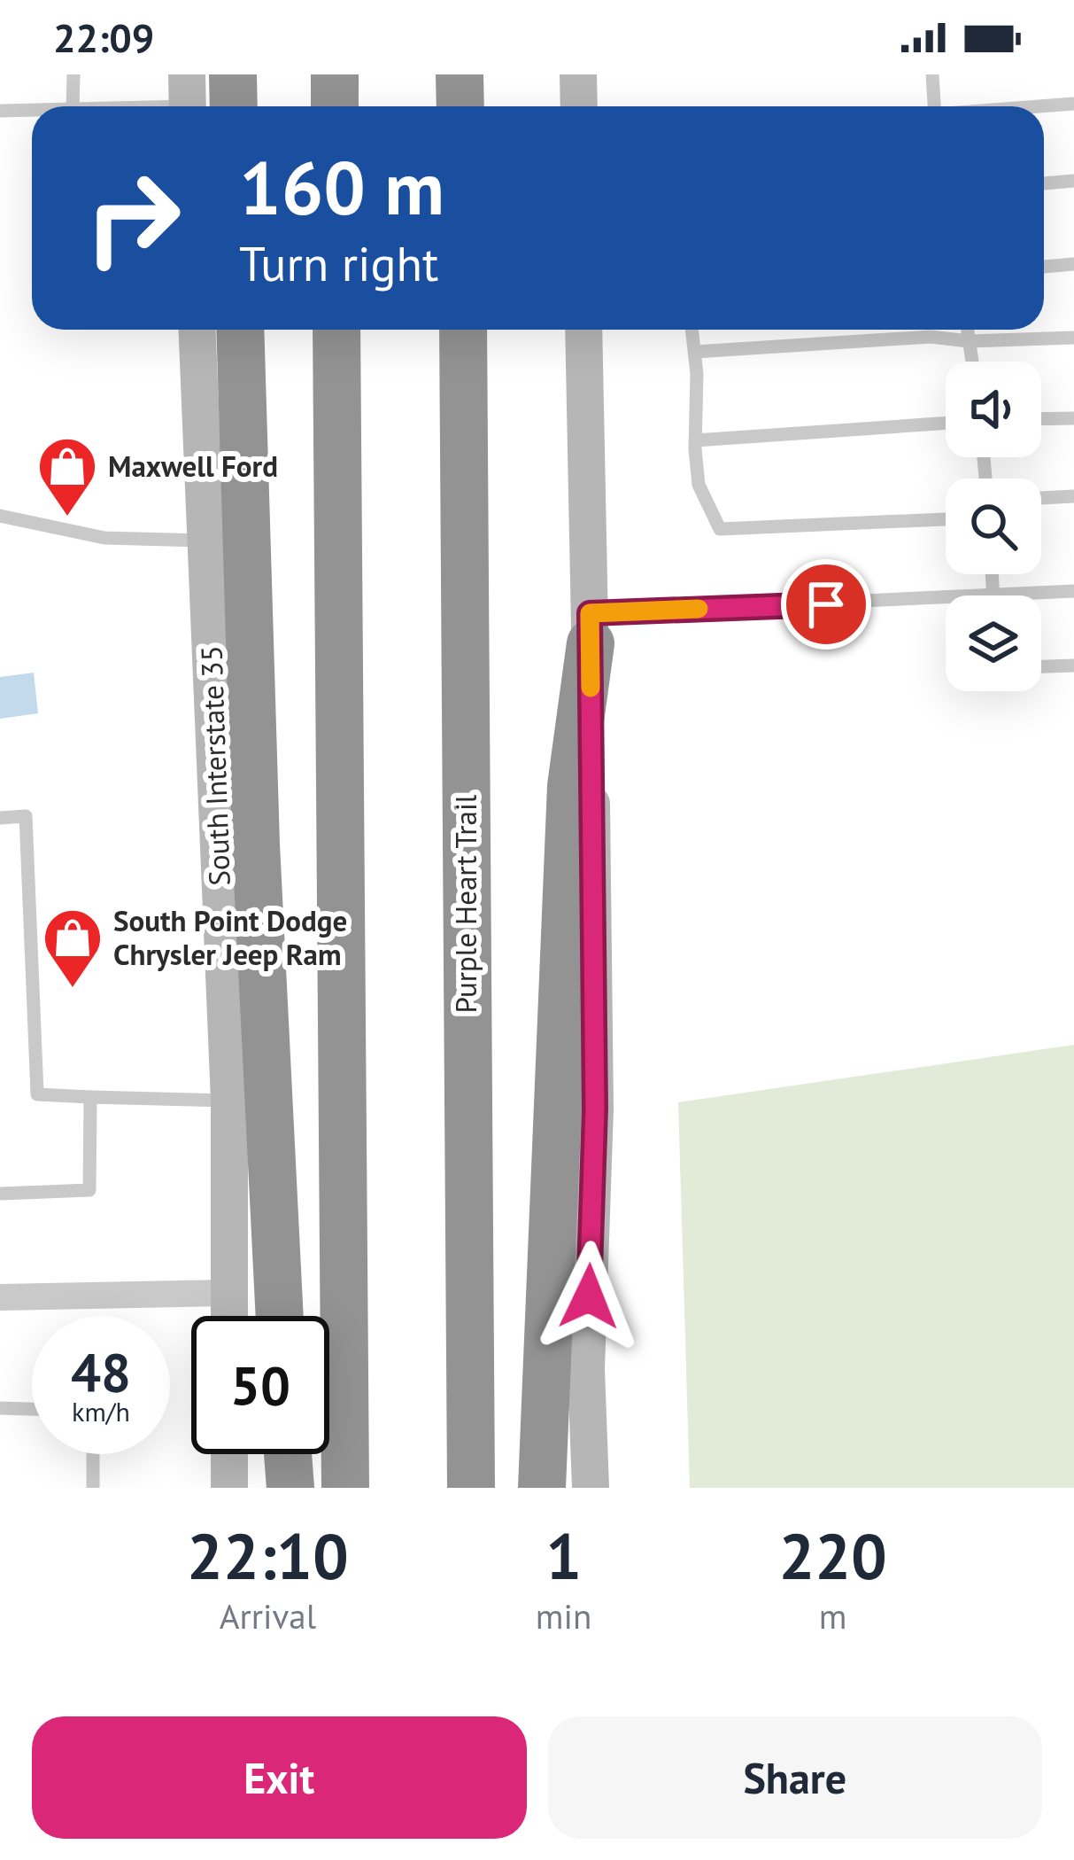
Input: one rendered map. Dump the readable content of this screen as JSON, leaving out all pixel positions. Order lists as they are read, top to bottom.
{
  "streets": {
    "highway": ["Purple Heart Trail"],
    "main road": ["South Interstate 35"]
  },
  "places": {
    "shop": ["Maxwell Ford", "South Point Dodge Chrysler Jeep Ram"]
  },
  "page": {
    "status": "22:09",
    "turn": ["160 m", "Turn right"],
    "speed": "48 km/h",
    "limit": "50",
    "eta": [
      "22:10",
      "Arrival",
      "1",
      "min",
      "220",
      "m"
    ],
    "buttons": ["Exit", "Share"]
  }
}
